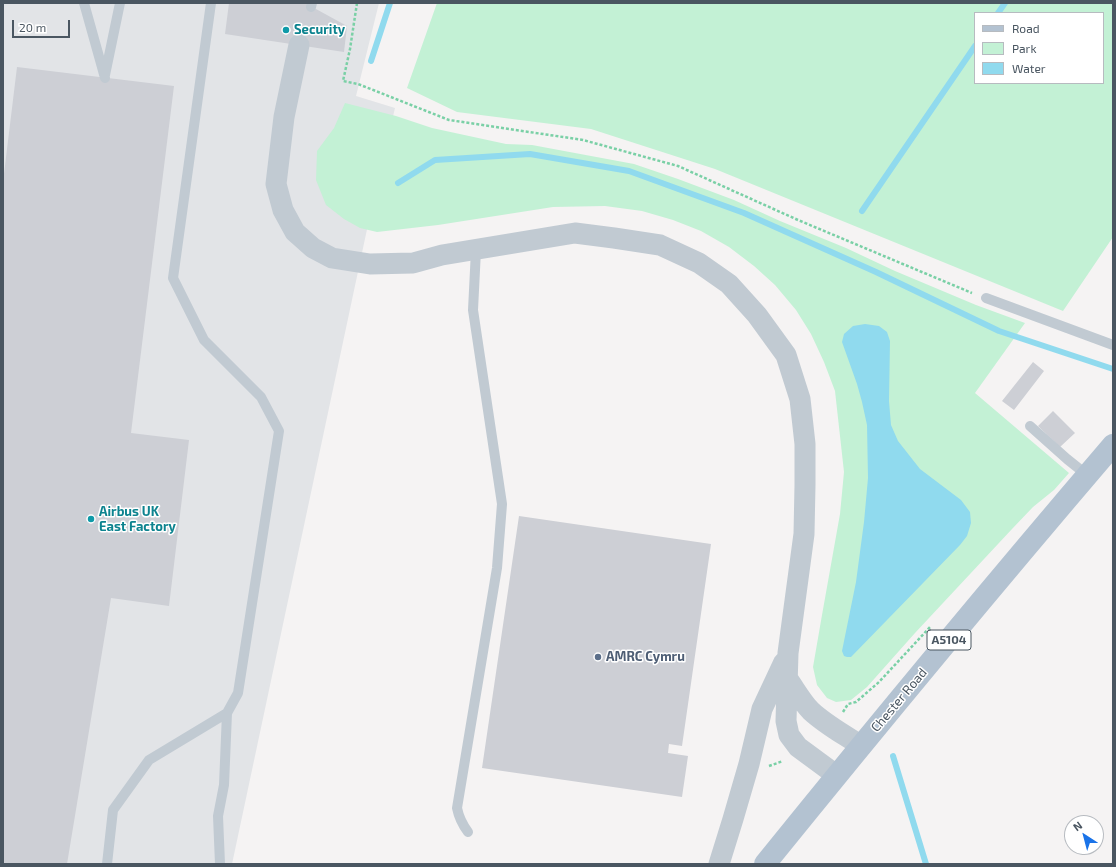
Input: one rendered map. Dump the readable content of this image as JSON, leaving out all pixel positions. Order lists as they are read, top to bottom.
{
  "streets": {
    "main road": ["A5104", "Chester Road"]
  },
  "places": ["Security", "Airbus UK East Factory", "AMRC Cymru"],
  "legend": ["Road", "Park", "Water"],
  "scale_bar": "20 m",
  "north": "top left"
}
